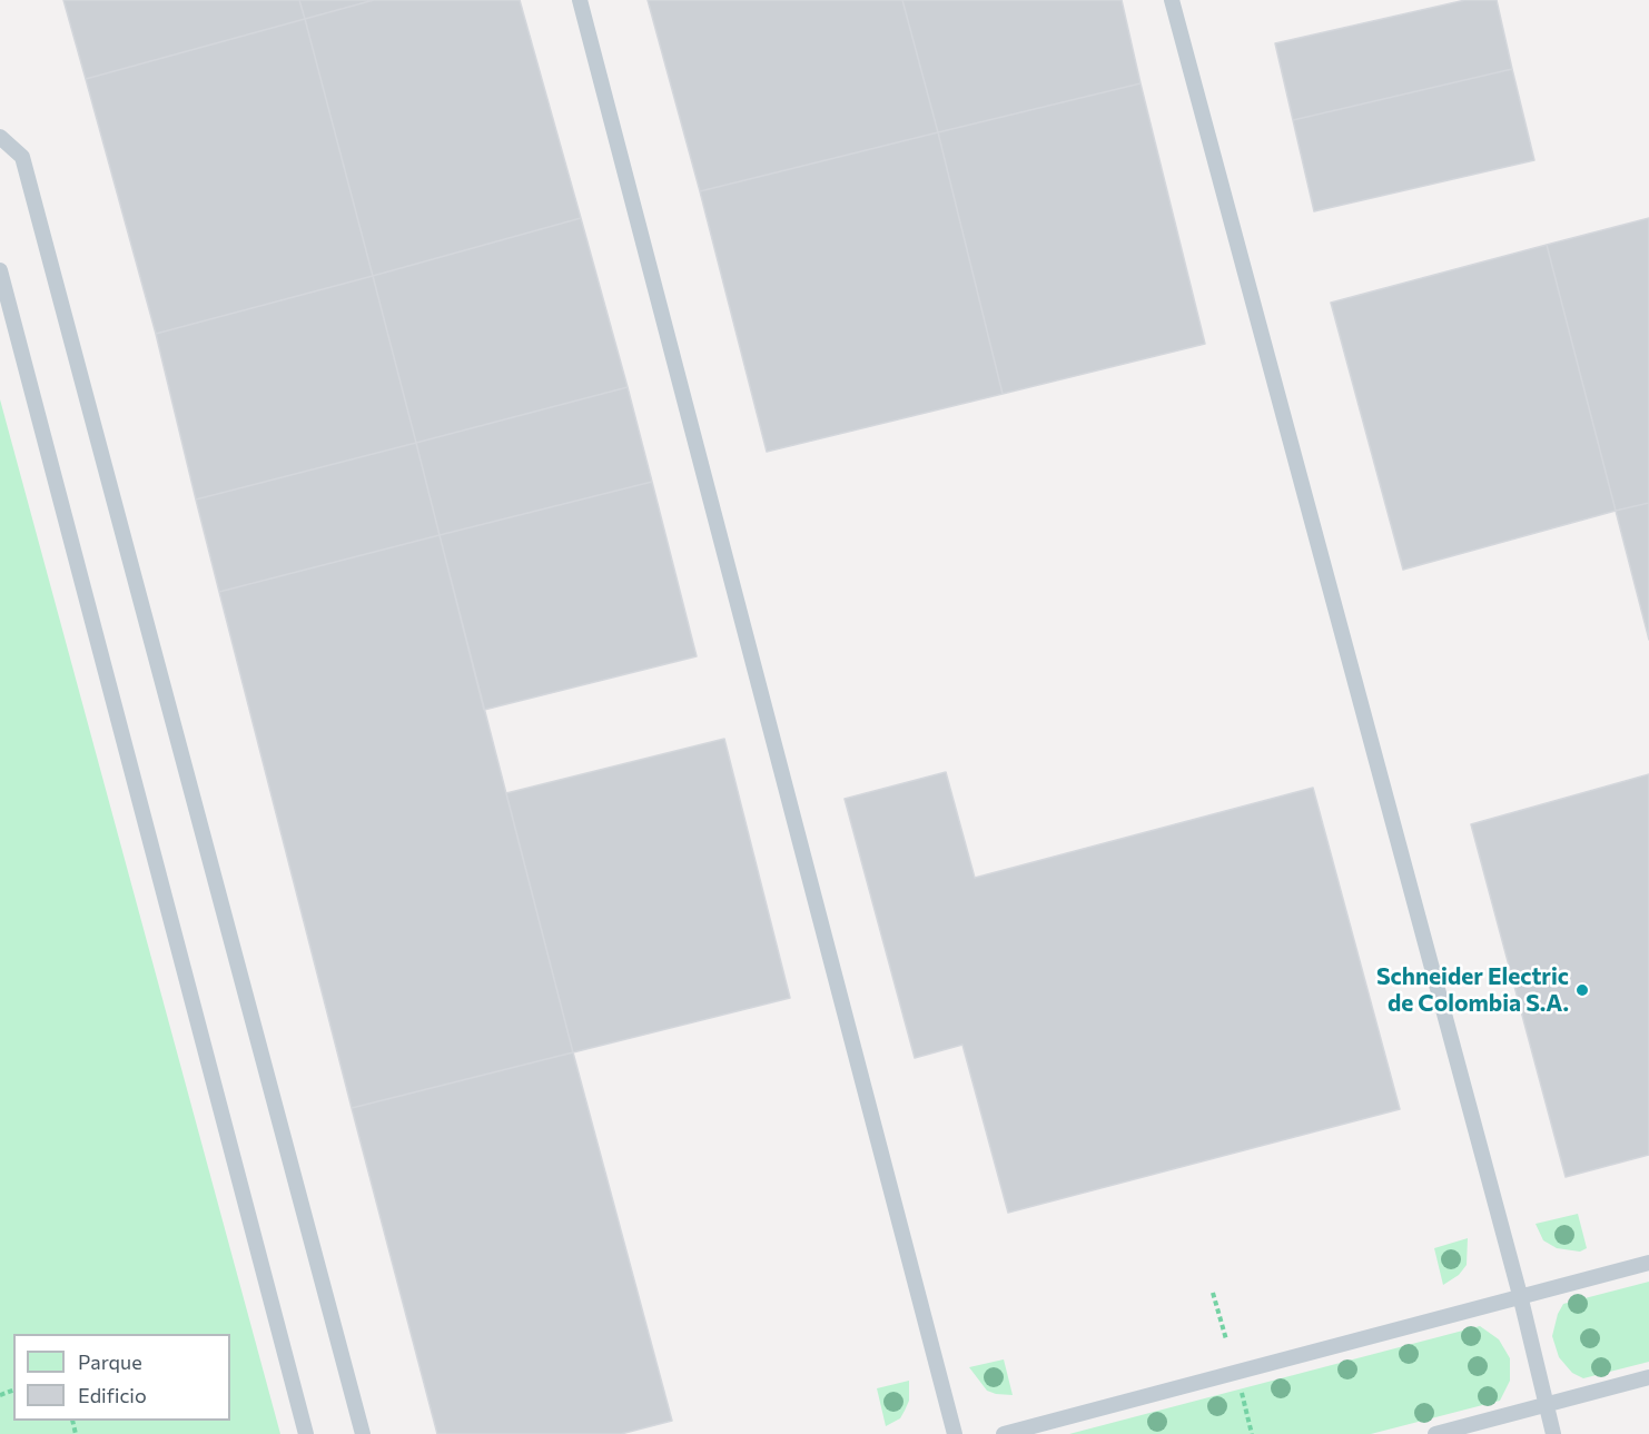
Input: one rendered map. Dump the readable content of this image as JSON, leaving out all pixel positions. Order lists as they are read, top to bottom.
{
  "places": ["Schneider Electric de Colombia S.A."],
  "legend": ["Parque", "Edificio"]
}
